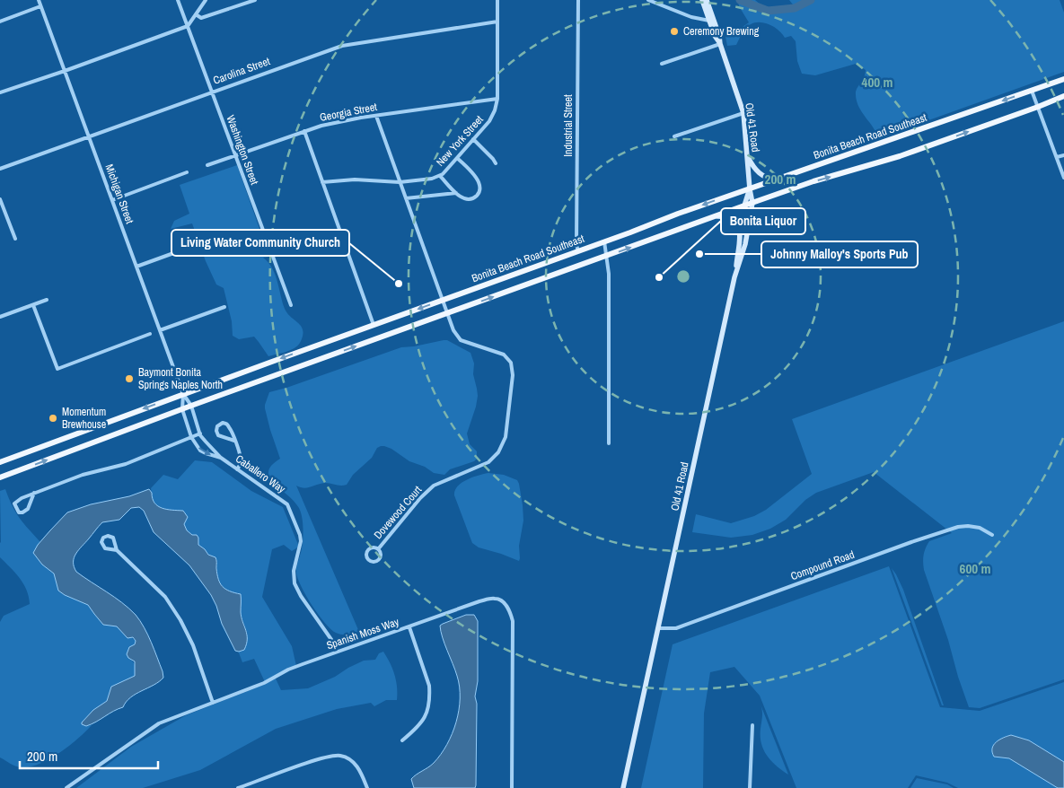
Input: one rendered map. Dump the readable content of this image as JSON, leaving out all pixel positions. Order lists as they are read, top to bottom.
{
  "streets": {
    "main road": ["Bonita Beach Road Southeast"],
    "street": [
      "Carolina Street",
      "Georgia Street",
      "Industrial Street",
      "Old 41 Road",
      "New York Street",
      "Washington Street",
      "Michigan Street",
      "Caballero Way",
      "Dovewood Court",
      "Compound Road",
      "Spanish Moss Way"
    ]
  },
  "crossings": [
    ["Carolina Street", "New York Street"],
    ["Carolina Street", "Washington Street"],
    ["Carolina Street", "Michigan Street"],
    ["Georgia Street", "New York Street"],
    ["Georgia Street", "Washington Street"],
    ["Georgia Street", "Dovewood Court"],
    ["Industrial Street", "Bonita Beach Road Southeast"],
    ["Old 41 Road", "Bonita Beach Road Southeast"],
    ["Old 41 Road", "Compound Road"],
    ["Bonita Beach Road Southeast", "Michigan Street"],
    ["Bonita Beach Road Southeast", "Caballero Way"],
    ["Bonita Beach Road Southeast", "Dovewood Court"],
    ["New York Street", "Dovewood Court"],
    ["Michigan Street", "Caballero Way"],
    ["Caballero Way", "Spanish Moss Way"]
  ],
  "places": [
    "Ceremony Brewing",
    "Johnny Malloy's Sports Pub",
    "Bonita Liquor",
    "Living Water Community Church",
    "Baymont Bonita Springs Naples North",
    "Momentum Brewhouse"
  ],
  "scale_bar": "200 m",
  "rings": ["400 m", "200 m", "600 m"]
}
